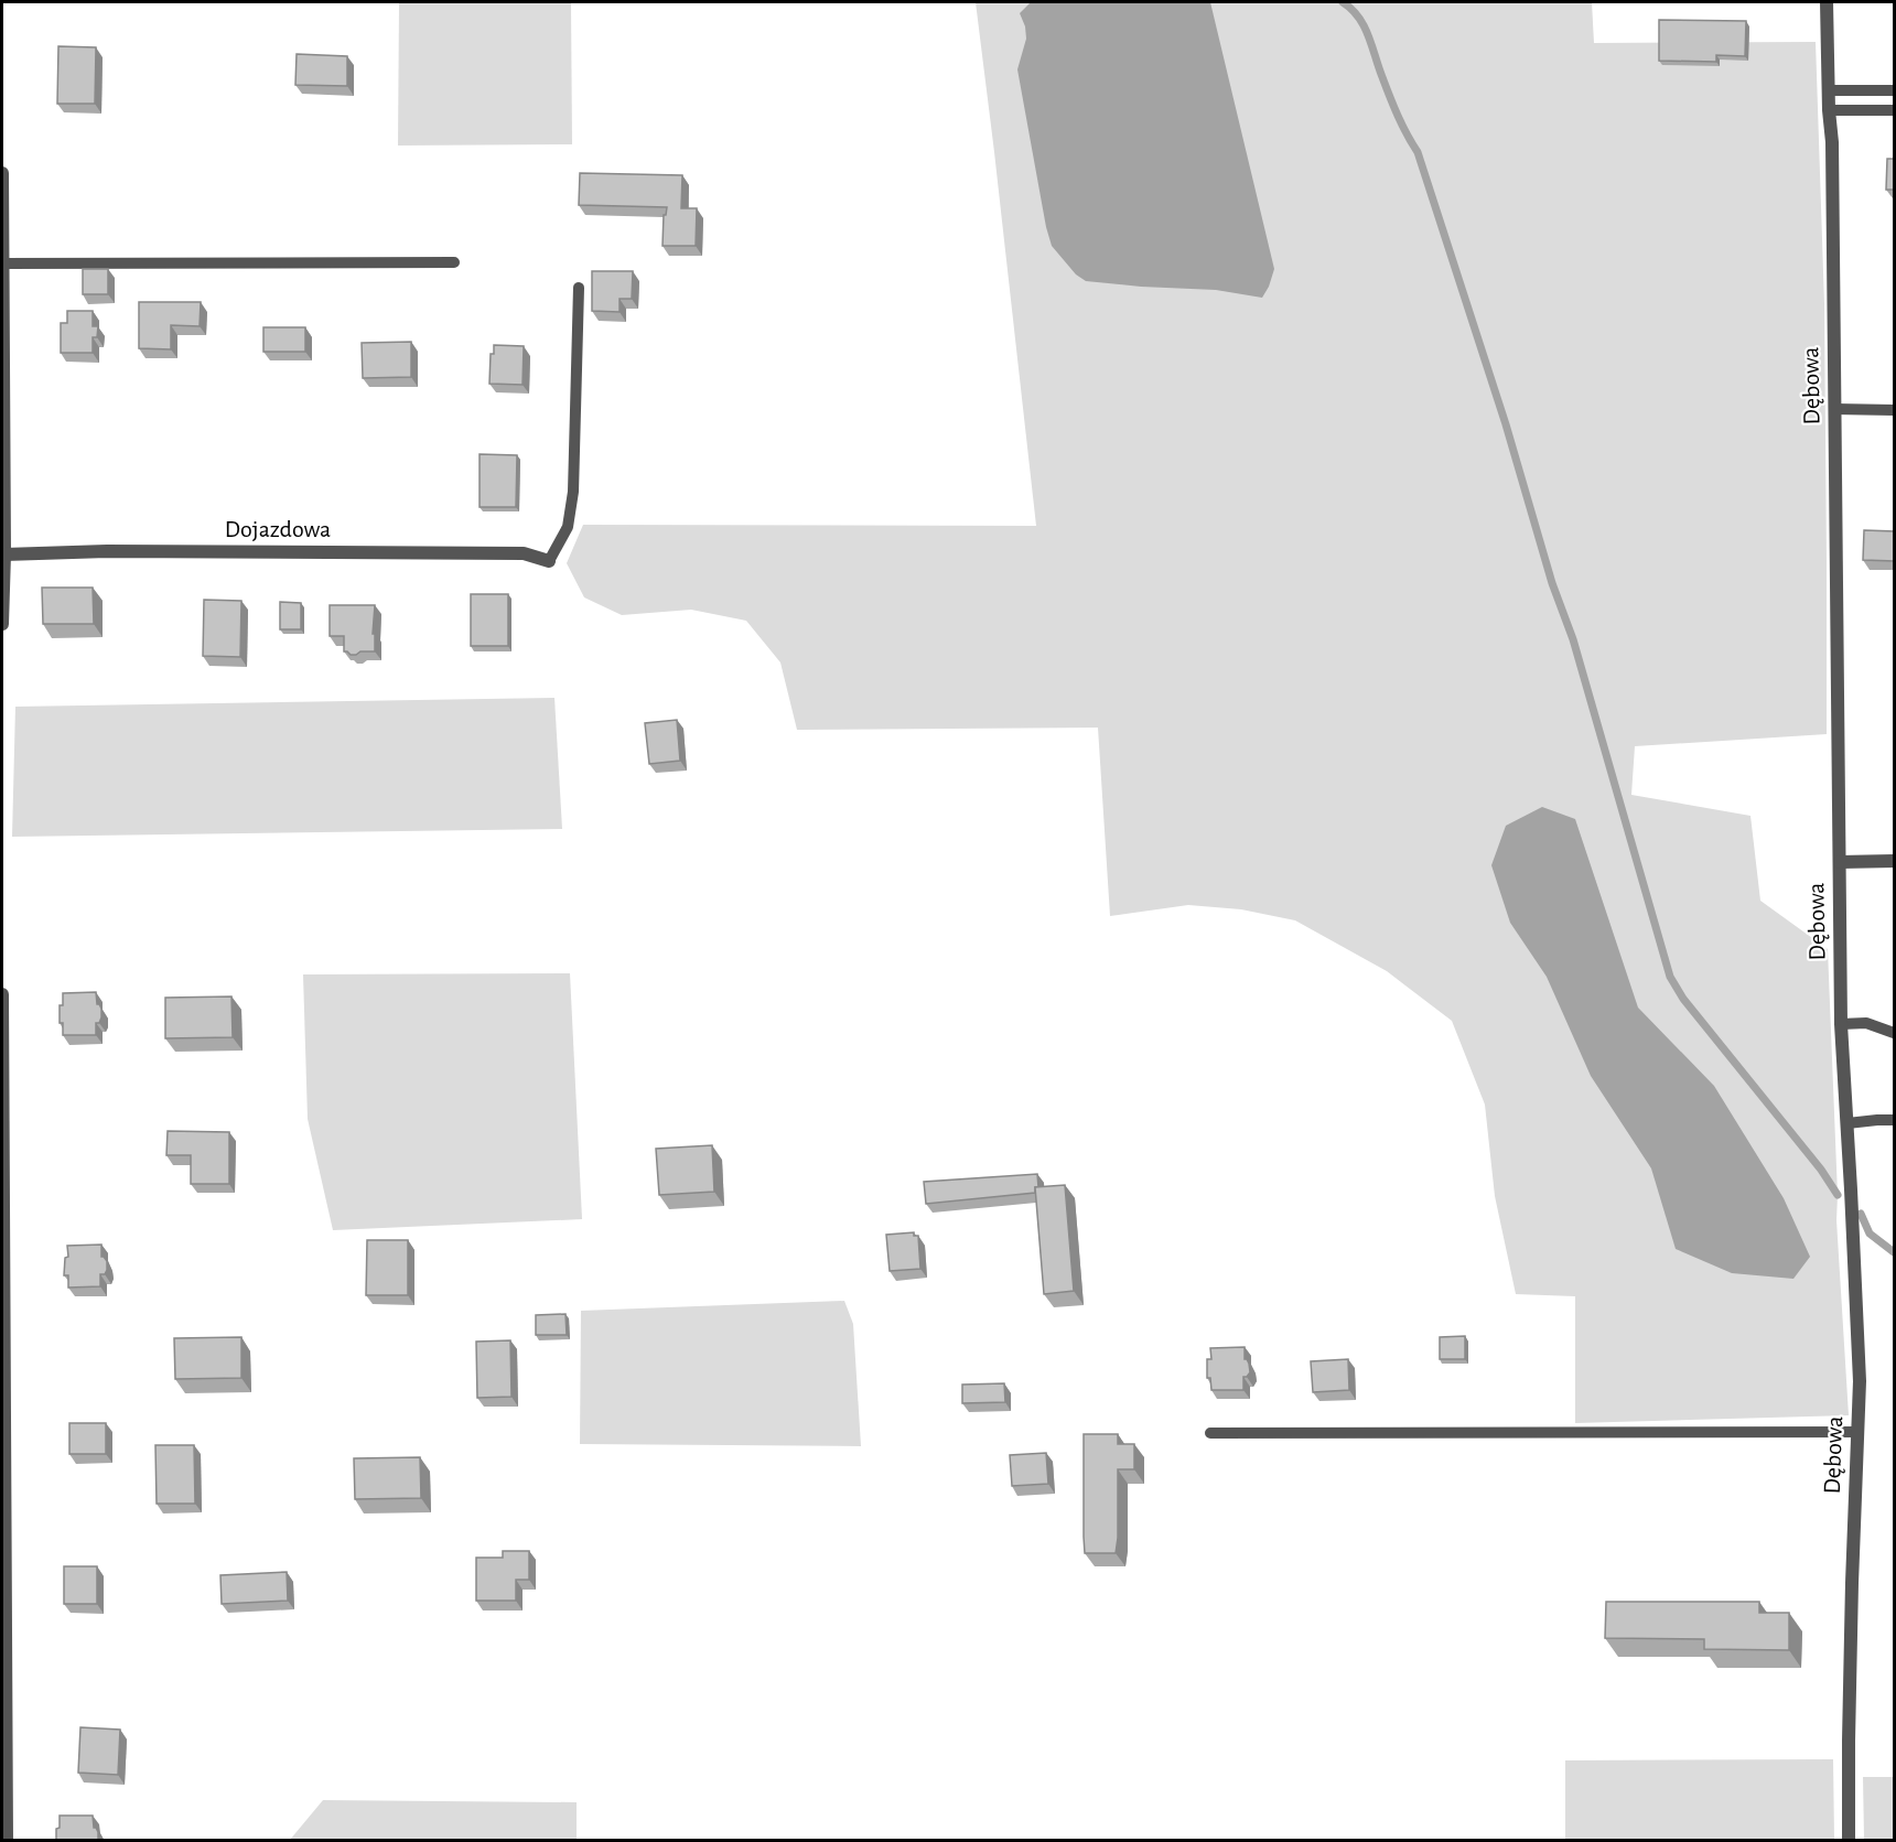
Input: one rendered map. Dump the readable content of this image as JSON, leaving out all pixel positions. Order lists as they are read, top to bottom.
{
  "streets": {
    "street": ["Dębowa", "Dojazdowa"]
  }
}
